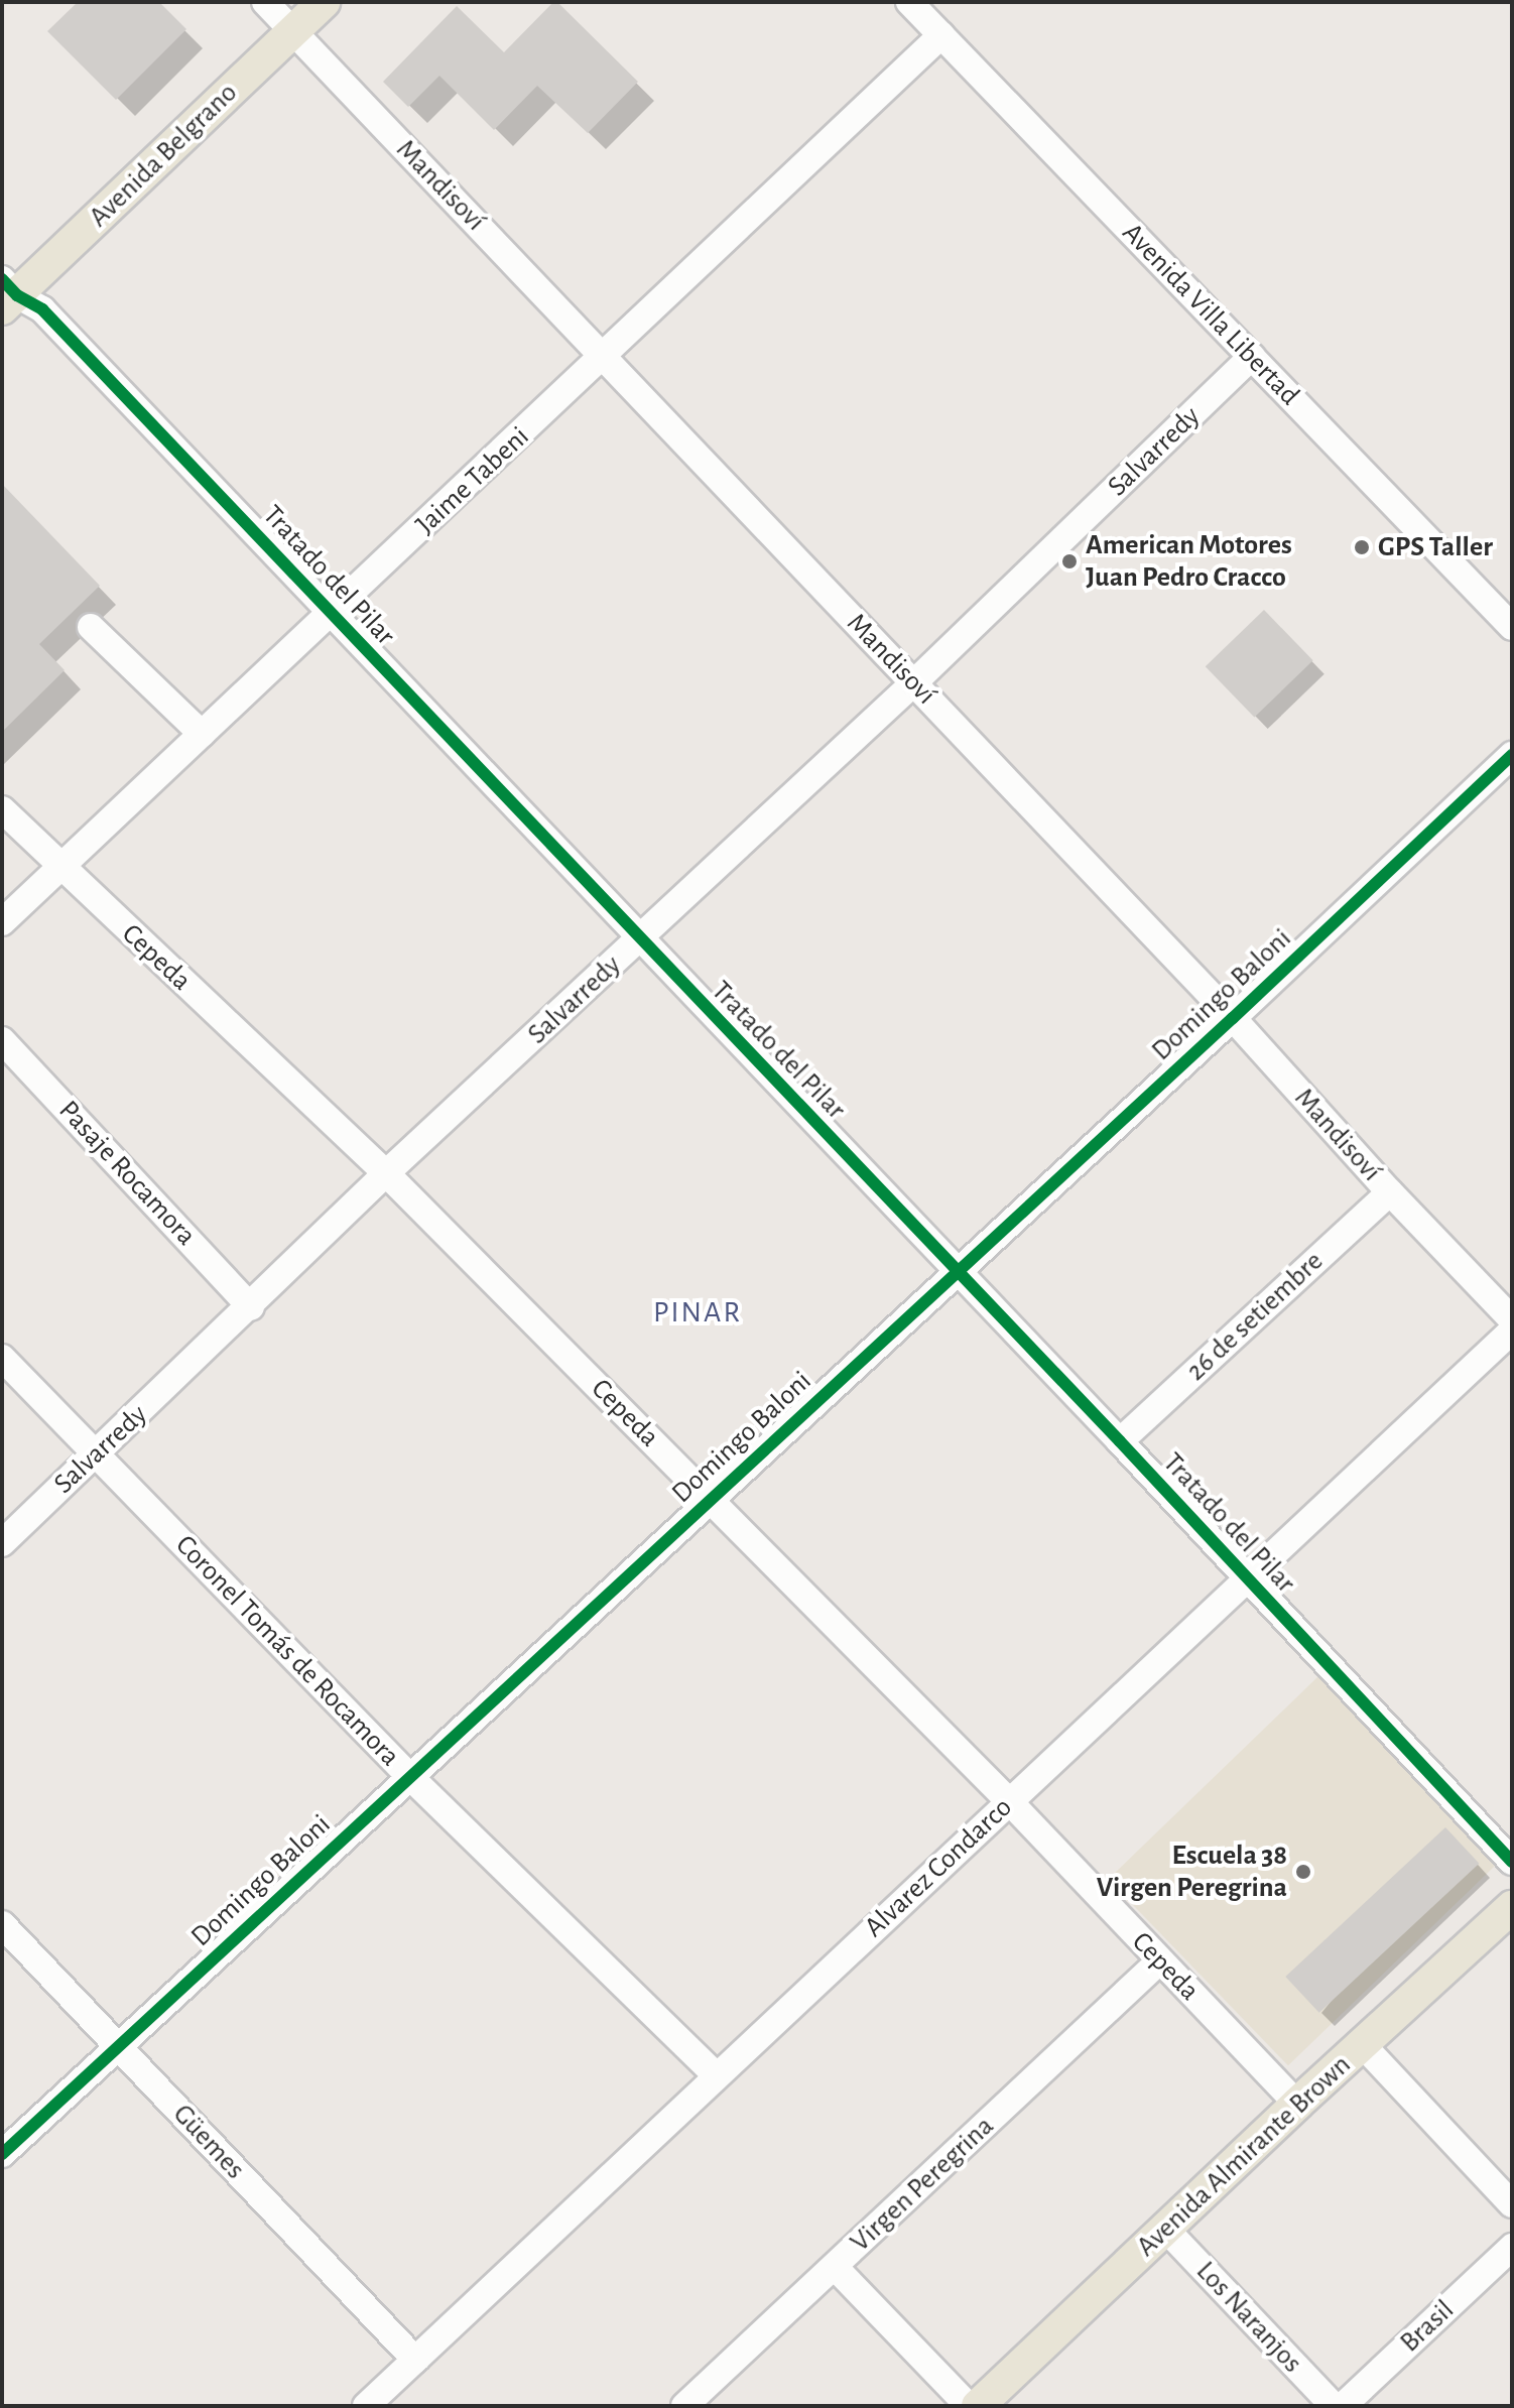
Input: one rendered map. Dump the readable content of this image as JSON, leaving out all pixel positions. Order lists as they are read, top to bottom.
{
  "streets": {
    "main road": ["Avenida Belgrano", "Avenida Almirante Brown"],
    "street": [
      "Mandisoví",
      "Avenida Villa Libertad",
      "Salvarredy",
      "Jaime Tabeni",
      "Tratado del Pilar",
      "Cepeda",
      "Domingo Baloni",
      "Pasaje Rocamora",
      "26 de setiembre",
      "Coronel Tomás de Rocamora",
      "Alvarez Condarco",
      "Güemes",
      "Virgen Peregrina",
      "Los Naranjos",
      "Brasil"
    ]
  },
  "crossings": [
    ["Avenida Belgrano", "Mandisoví"],
    ["Avenida Belgrano", "Tratado del Pilar"],
    ["Mandisoví", "Salvarredy"],
    ["Mandisoví", "Jaime Tabeni"],
    ["Mandisoví", "Domingo Baloni"],
    ["Mandisoví", "26 de setiembre"],
    ["Avenida Villa Libertad", "Salvarredy"],
    ["Avenida Villa Libertad", "Jaime Tabeni"],
    ["Salvarredy", "Tratado del Pilar"],
    ["Salvarredy", "Cepeda"],
    ["Salvarredy", "Pasaje Rocamora"],
    ["Salvarredy", "Coronel Tomás de Rocamora"],
    ["Jaime Tabeni", "Tratado del Pilar"],
    ["Jaime Tabeni", "Cepeda"],
    ["Tratado del Pilar", "Domingo Baloni"],
    ["Tratado del Pilar", "26 de setiembre"],
    ["Tratado del Pilar", "Alvarez Condarco"],
    ["Cepeda", "Domingo Baloni"],
    ["Cepeda", "Alvarez Condarco"],
    ["Cepeda", "Avenida Almirante Brown"],
    ["Cepeda", "Virgen Peregrina"],
    ["Domingo Baloni", "Coronel Tomás de Rocamora"],
    ["Domingo Baloni", "Güemes"],
    ["Coronel Tomás de Rocamora", "Alvarez Condarco"],
    ["Alvarez Condarco", "Güemes"],
    ["Avenida Almirante Brown", "Los Naranjos"]
  ],
  "districts": ["PINAR"],
  "places": ["GPS Taller", "American Motores Juan Pedro Cracco", "Escuela 38 Virgen Peregrina"]
}
